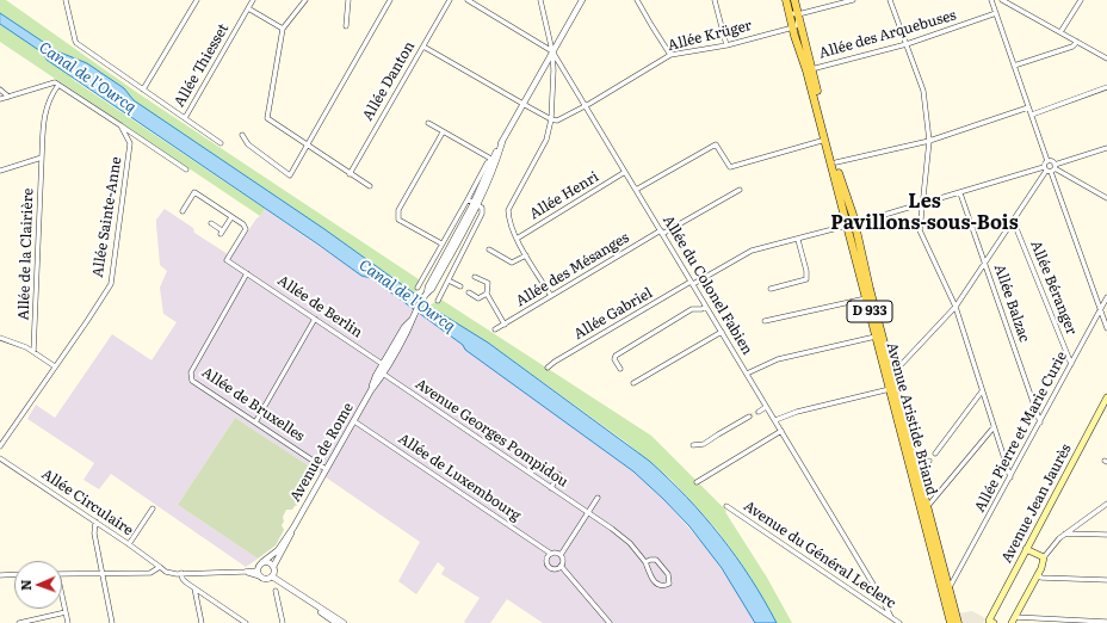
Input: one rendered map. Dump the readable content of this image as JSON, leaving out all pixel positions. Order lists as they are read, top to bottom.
{
  "streets": {
    "main road": ["D 933", "Avenue Aristide Briand", "Avenue Jean Jaurès"],
    "street": [
      "Allée des Arquebuses",
      "Allée Krüger",
      "Allée Thiesset",
      "Allée Danton",
      "Allée Henri",
      "Allée Sainte-Anne",
      "Allée de la Clairière",
      "Allée des Mésanges",
      "Allée du Colonel Fabien",
      "Allée Béranger",
      "Allée Balzac",
      "Allée de Berlin",
      "Allée Gabriel",
      "Allée de Bruxelles",
      "Allée Pierre et Marie Curie",
      "Avenue Georges Pompidou",
      "Avenue de Rome",
      "Allée de Luxembourg",
      "Allée Circulaire",
      "Avenue du Général Leclerc"
    ]
  },
  "crossings": [
    ["Allée des Arquebuses", "Avenue Aristide Briand"],
    ["Allée Krüger", "Allée du Colonel Fabien"],
    ["Allée Krüger", "Avenue Aristide Briand"],
    ["Allée Henri", "Allée du Colonel Fabien"],
    ["Allée des Mésanges", "Allée du Colonel Fabien"],
    ["Allée du Colonel Fabien", "Allée Gabriel"],
    ["Allée du Colonel Fabien", "Avenue du Général Leclerc"],
    ["Allée Béranger", "Allée Pierre et Marie Curie"],
    ["Allée Balzac", "Allée Gabriel"],
    ["Allée Balzac", "Allée Pierre et Marie Curie"],
    ["Allée de Berlin", "Allée de Bruxelles"],
    ["Allée de Berlin", "Avenue de Rome"],
    ["Allée Gabriel", "Avenue Aristide Briand"],
    ["Allée de Bruxelles", "Avenue de Rome"],
    ["Avenue Aristide Briand", "Allée Pierre et Marie Curie"],
    ["Avenue Georges Pompidou", "Avenue de Rome"],
    ["Avenue de Rome", "Allée de Luxembourg"]
  ],
  "districts": ["Les Pavillons-sous-Bois"],
  "water": ["Canal de l'Ourcq"],
  "north": "left"
}
